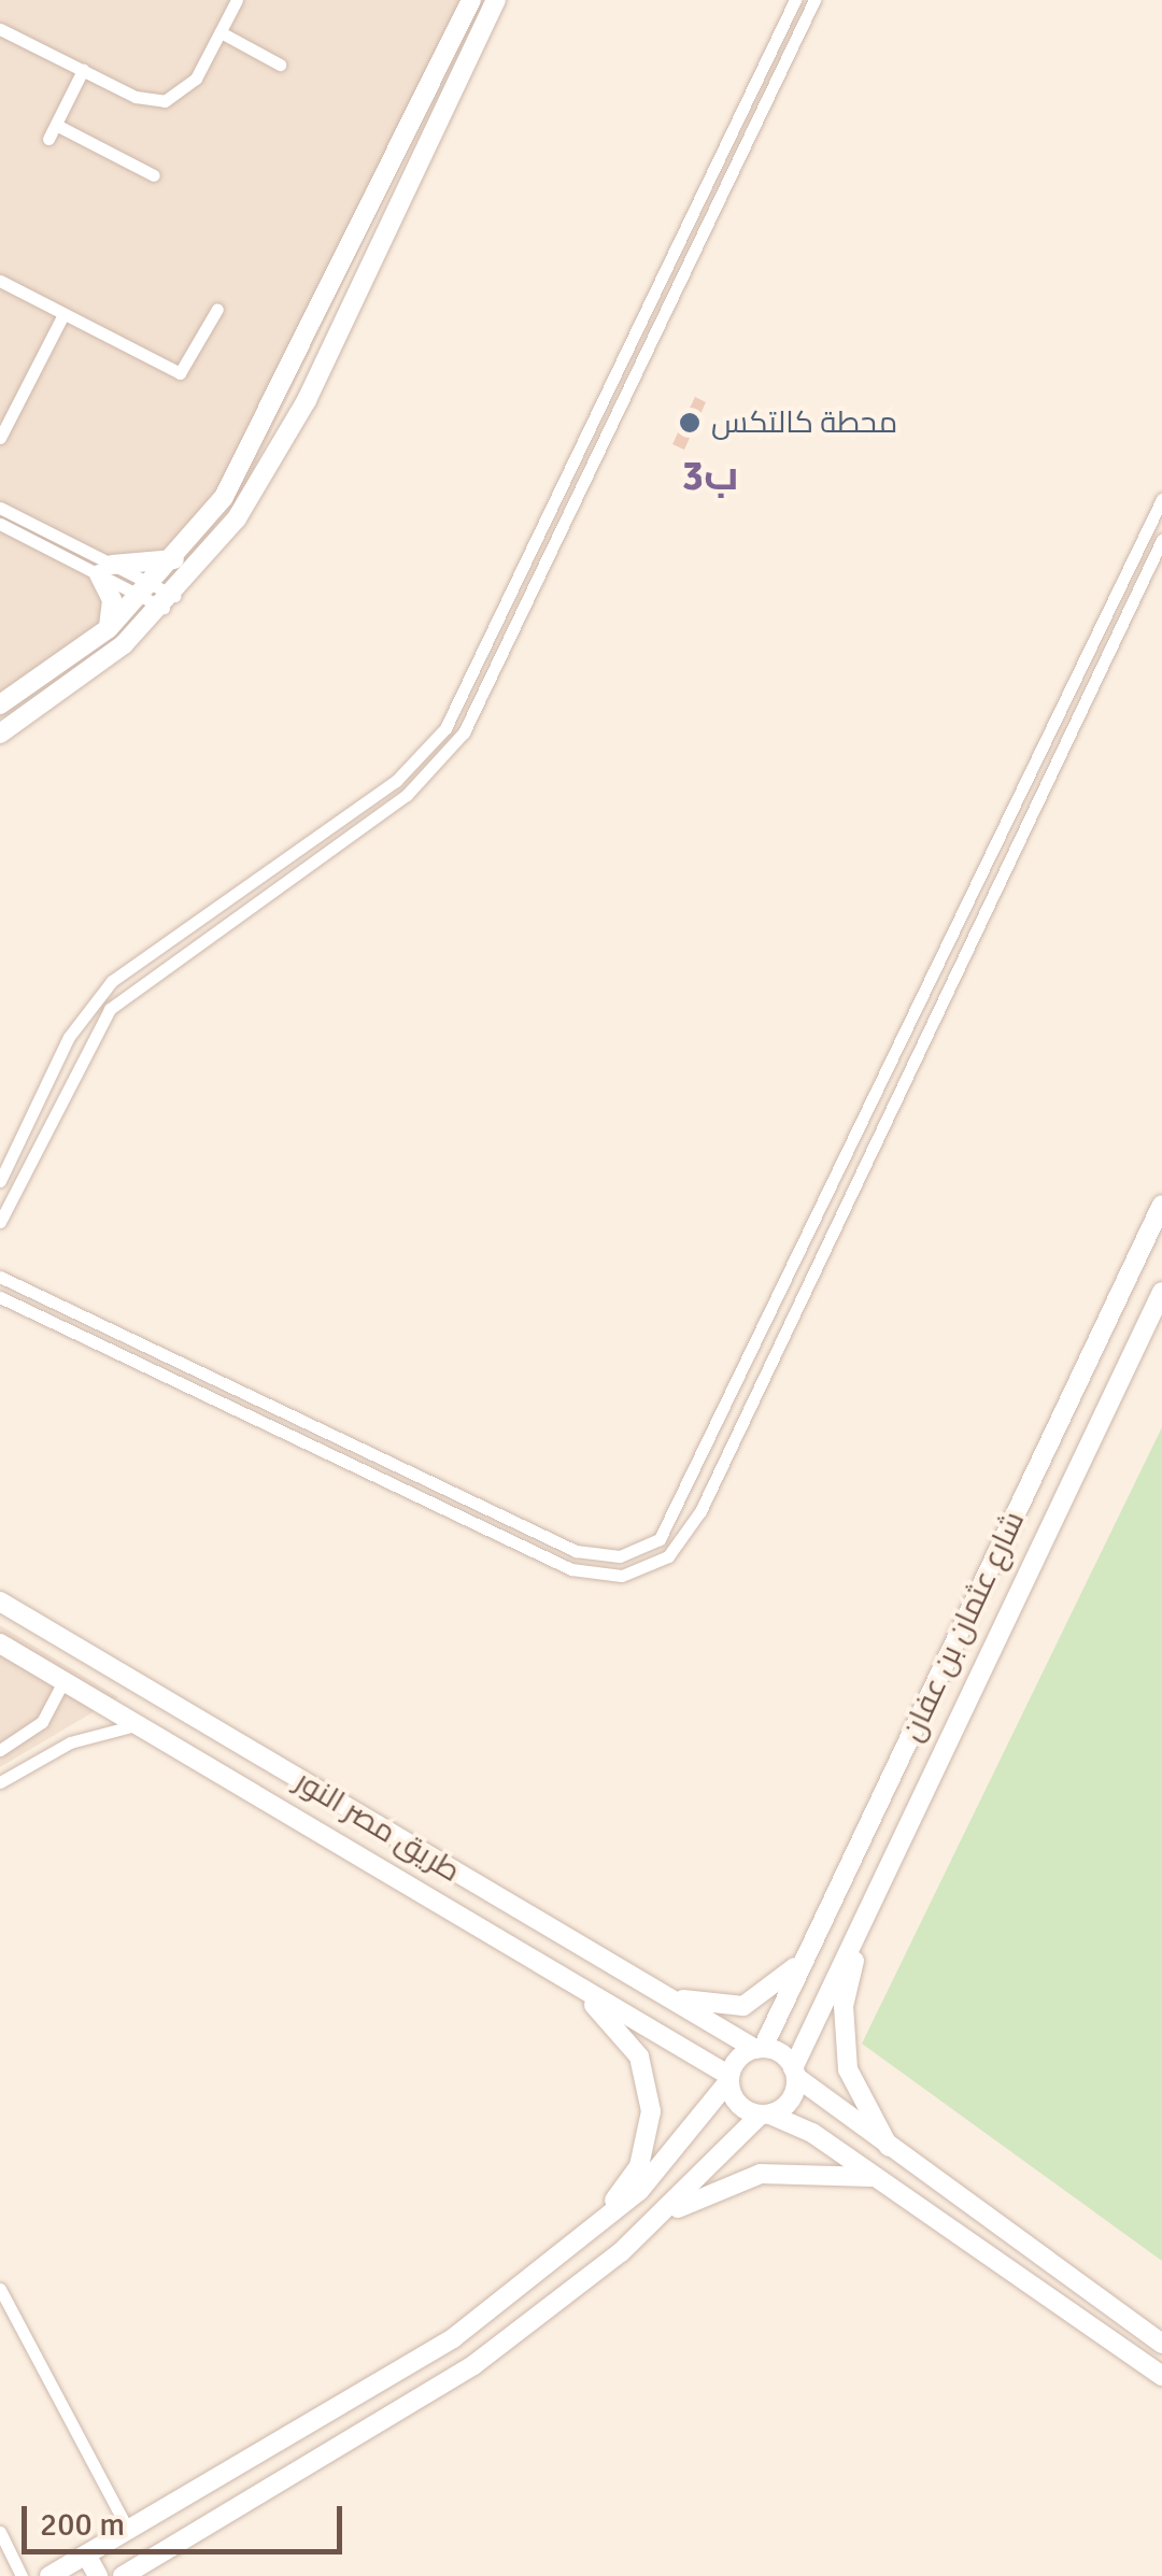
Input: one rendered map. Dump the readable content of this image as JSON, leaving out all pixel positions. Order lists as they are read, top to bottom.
{
  "streets": {
    "street": ["شارع عثمان بن عفان", "طريق مصر النور"]
  },
  "crossings": [
    ["شارع عثمان بن عفان", "طريق مصر النور"]
  ],
  "districts": ["ب3"],
  "places": ["محطة كالتكس"],
  "scale_bar": "200 m"
}
